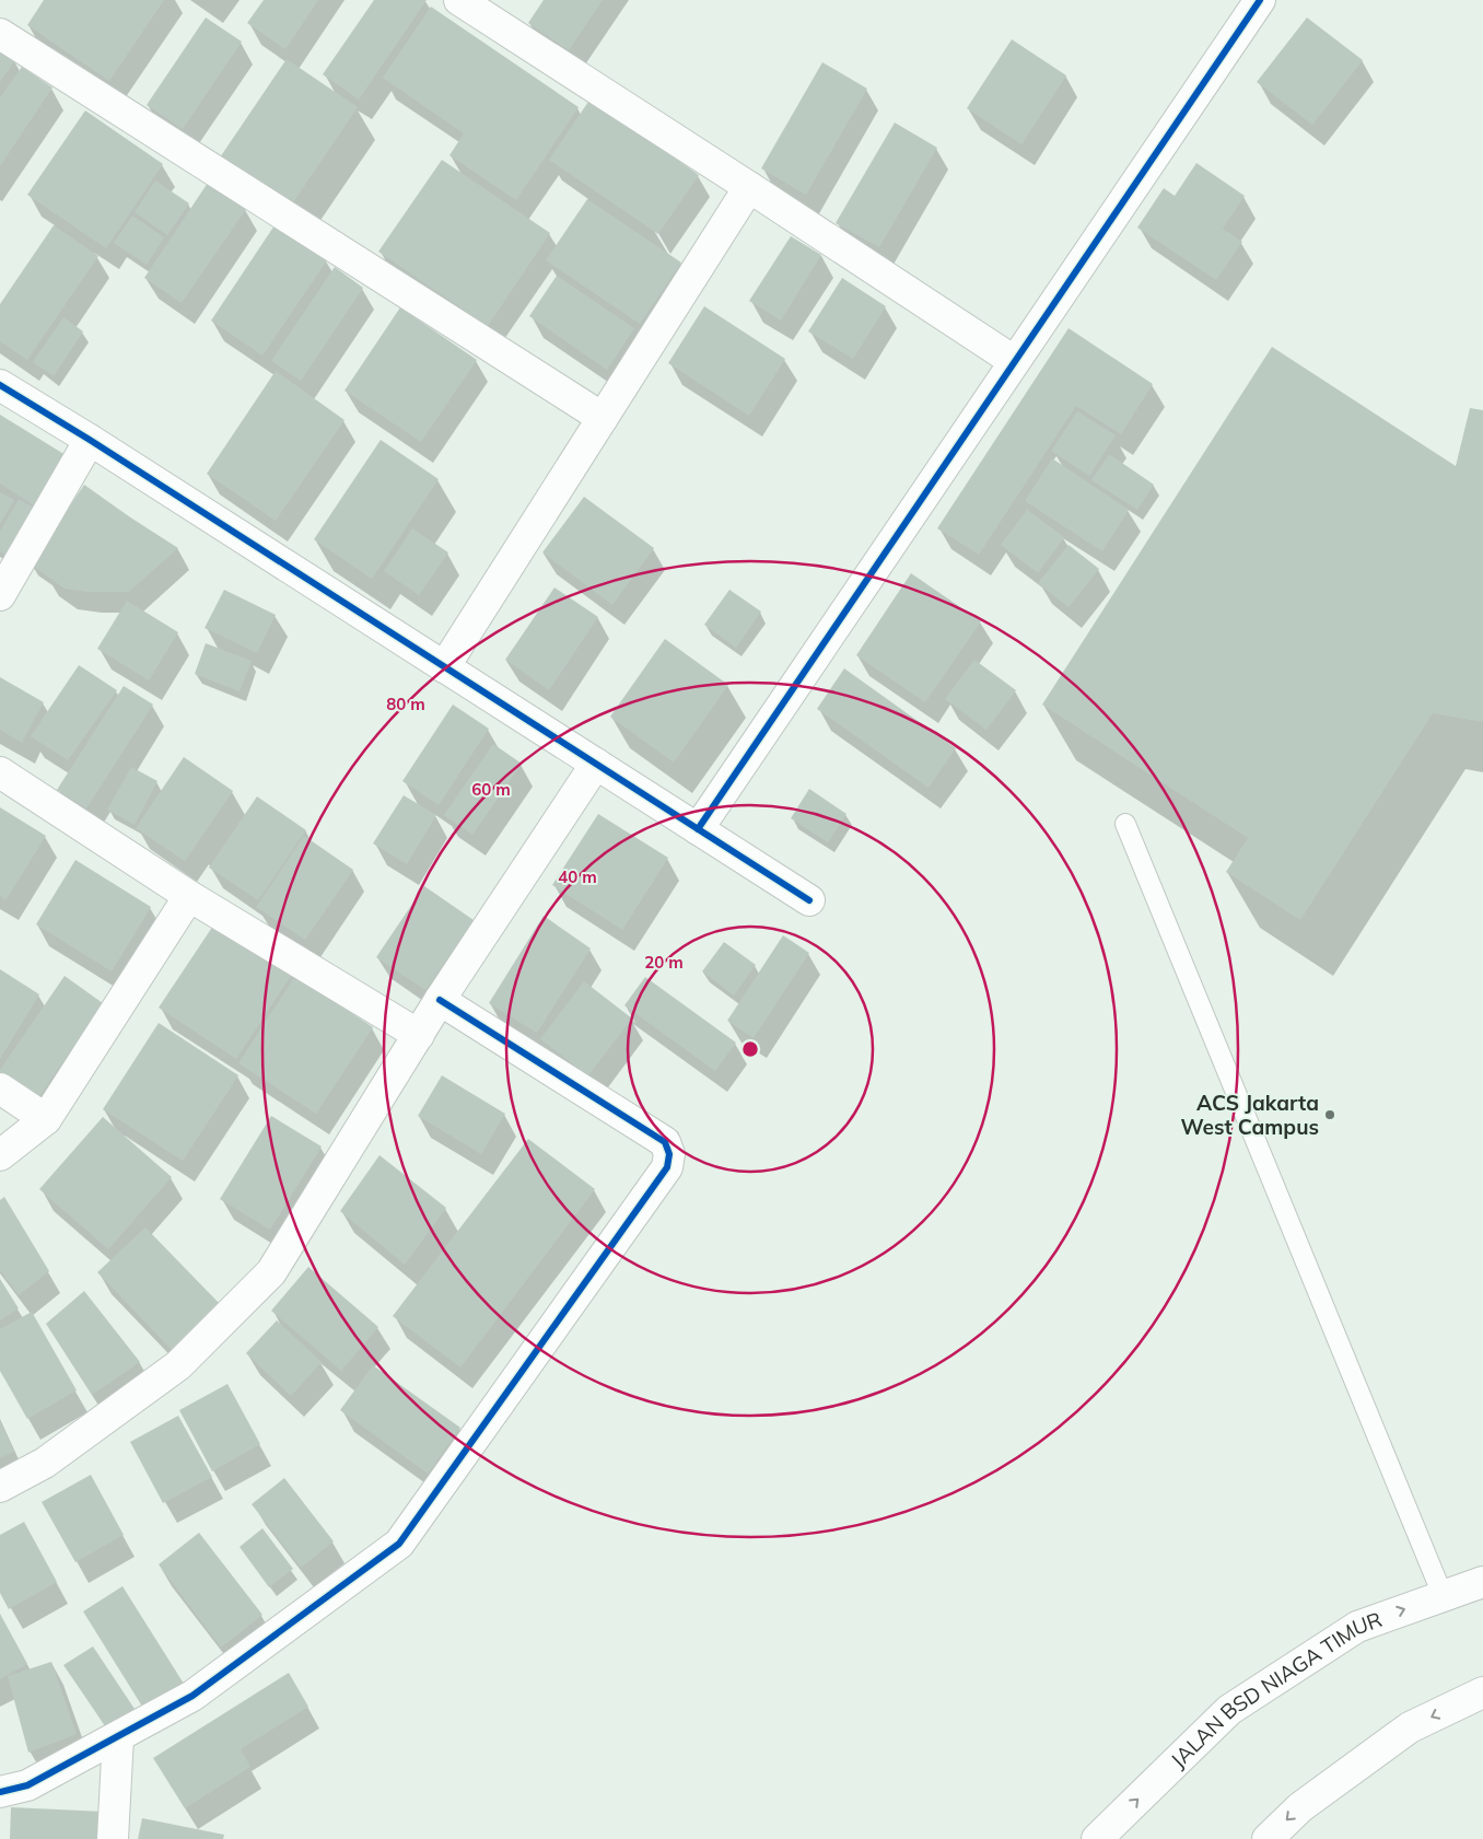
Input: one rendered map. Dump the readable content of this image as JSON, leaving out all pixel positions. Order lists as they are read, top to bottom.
{
  "streets": {
    "street": ["JALAN BSD NIAGA TIMUR"]
  },
  "places": ["ACS Jakarta West Campus"],
  "rings": [
    "80 m",
    "60 m",
    "40 m",
    "20 m"
  ]
}
